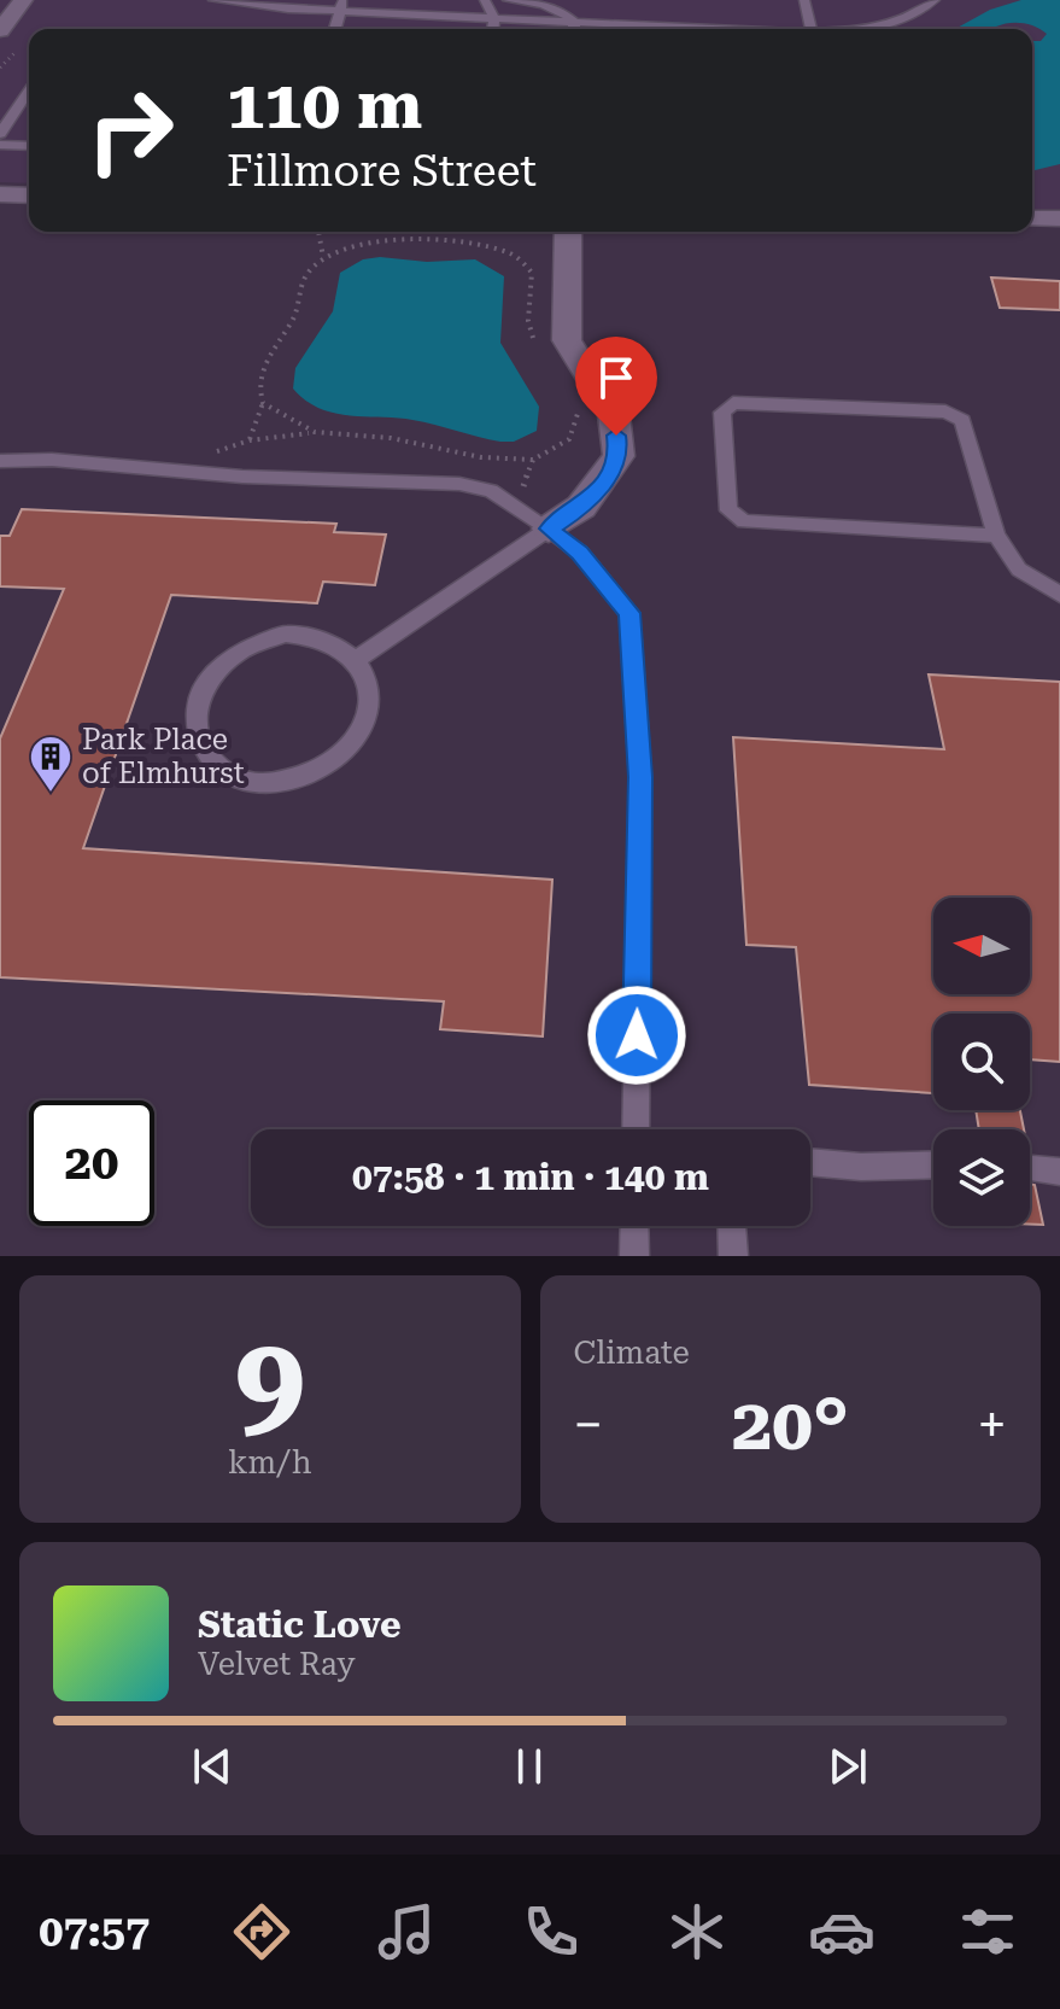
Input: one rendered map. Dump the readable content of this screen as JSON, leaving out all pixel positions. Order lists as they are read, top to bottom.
{
  "places": {
    "building": ["Park Place of Elmhurst"]
  },
  "north": "left",
  "page": {
    "turn": ["110 m", "Fillmore Street"],
    "limit": "20",
    "trip": "07:58 · 1 min · 140 m",
    "tile": [
      ["9", "km/h"],
      "Climate"
    ],
    "heat": ["−", "20°", "+"],
    "song": ["Static Love", "Velvet Ray"],
    "tabs": "07:57"
  }
}
